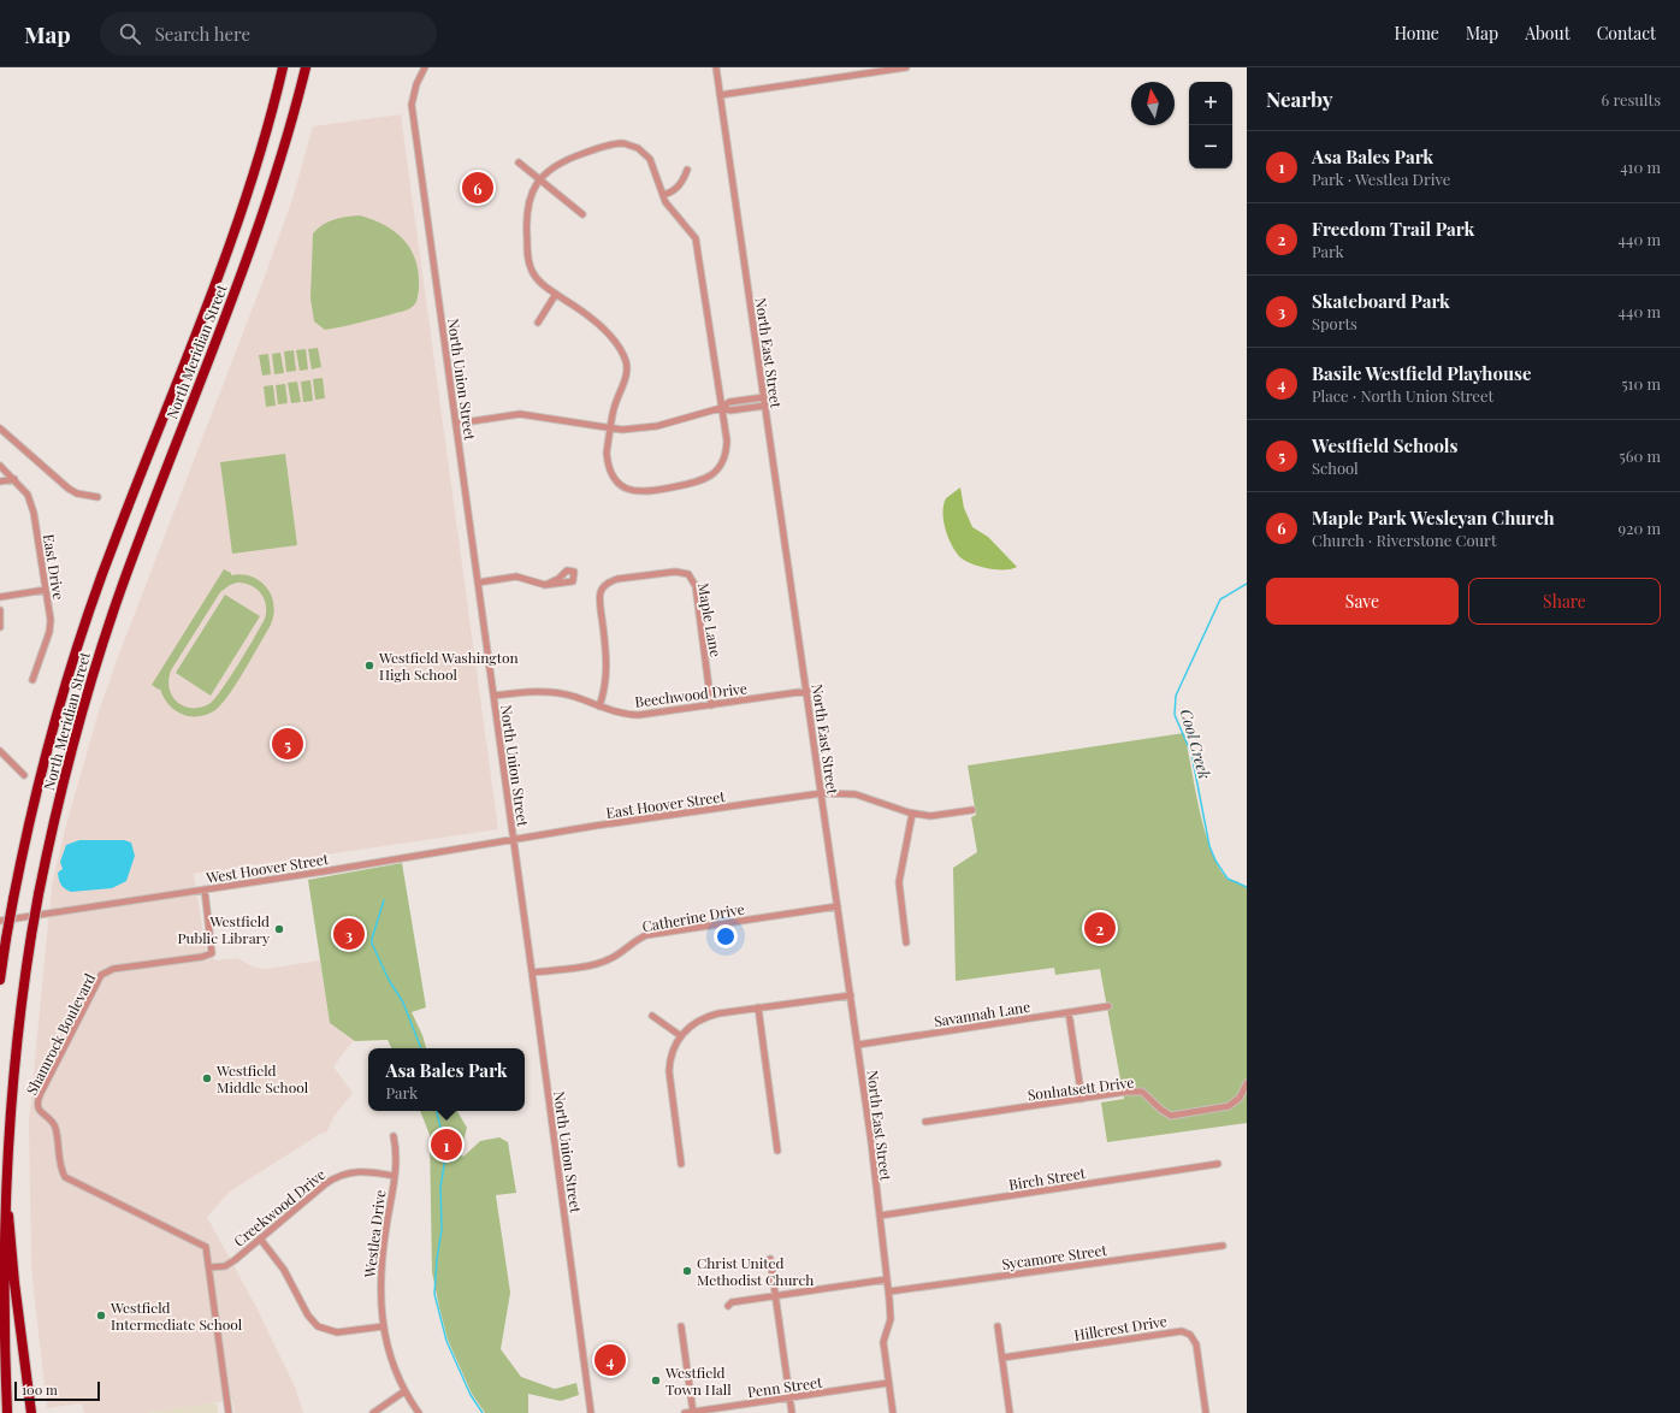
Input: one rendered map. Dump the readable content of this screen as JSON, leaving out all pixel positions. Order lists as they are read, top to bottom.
{
  "streets": {
    "highway": ["North Meridian Street"],
    "street": [
      "North East Street",
      "North Union Street",
      "East Drive",
      "Maple Lane",
      "Beechwood Drive",
      "East Hoover Street",
      "West Hoover Street",
      "Catherine Drive",
      "Savannah Lane",
      "Shamrock Boulevard",
      "Sonhatsett Drive",
      "Birch Street",
      "Creekwood Drive",
      "Westlea Drive",
      "Sycamore Street",
      "Hillcrest Drive",
      "Penn Street"
    ]
  },
  "crossings": [
    ["North East Street", "Beechwood Drive"],
    ["North East Street", "East Hoover Street"],
    ["North East Street", "Catherine Drive"],
    ["North East Street", "Savannah Lane"],
    ["North East Street", "Birch Street"],
    ["North East Street", "Sycamore Street"],
    ["North East Street", "Penn Street"],
    ["North Union Street", "Beechwood Drive"],
    ["North Union Street", "East Hoover Street"],
    ["North Union Street", "West Hoover Street"],
    ["North Union Street", "Catherine Drive"],
    ["Maple Lane", "Beechwood Drive"],
    ["East Hoover Street", "West Hoover Street"],
    ["West Hoover Street", "Shamrock Boulevard"],
    ["Shamrock Boulevard", "Creekwood Drive"],
    ["Creekwood Drive", "Westlea Drive"]
  ],
  "water": ["Cool Creek"],
  "places": [
    "Westfield Washington High School",
    "Westfield Public Library",
    "Westfield Middle School",
    "Christ United Methodist Church",
    "Westfield Intermediate School",
    "Westfield Town Hall"
  ],
  "scale_bar": "100 m",
  "north": "top",
  "page": {
    "header": "Map",
    "search": "Search here",
    "nav": [
      "Home",
      "Map",
      "About",
      "Contact"
    ],
    "heading": ["Nearby", "6 results"],
    "map_buttons": ["+", "−"],
    "list": [
      {
        "mark": "1",
        "name": "Asa Bales Park",
        "note": "Park · Westlea Drive",
        "value": "410 m"
      },
      {
        "mark": "2",
        "name": "Freedom Trail Park",
        "note": "Park",
        "value": "440 m"
      },
      {
        "mark": "3",
        "name": "Skateboard Park",
        "note": "Sports",
        "value": "440 m"
      },
      {
        "mark": "4",
        "name": "Basile Westfield Playhouse",
        "note": "Place · North Union Street",
        "value": "510 m"
      },
      {
        "mark": "5",
        "name": "Westfield Schools",
        "note": "School",
        "value": "560 m"
      },
      {
        "mark": "6",
        "name": "Maple Park Wesleyan Church",
        "note": "Church · Riverstone Court",
        "value": "920 m"
      }
    ],
    "pins": [
      "6",
      "5",
      "2",
      "3",
      "1",
      "4"
    ],
    "buttons": ["Save", "Share"],
    "popup": ["Asa Bales Park", "Park"],
    "scale": "100 m"
  }
}
